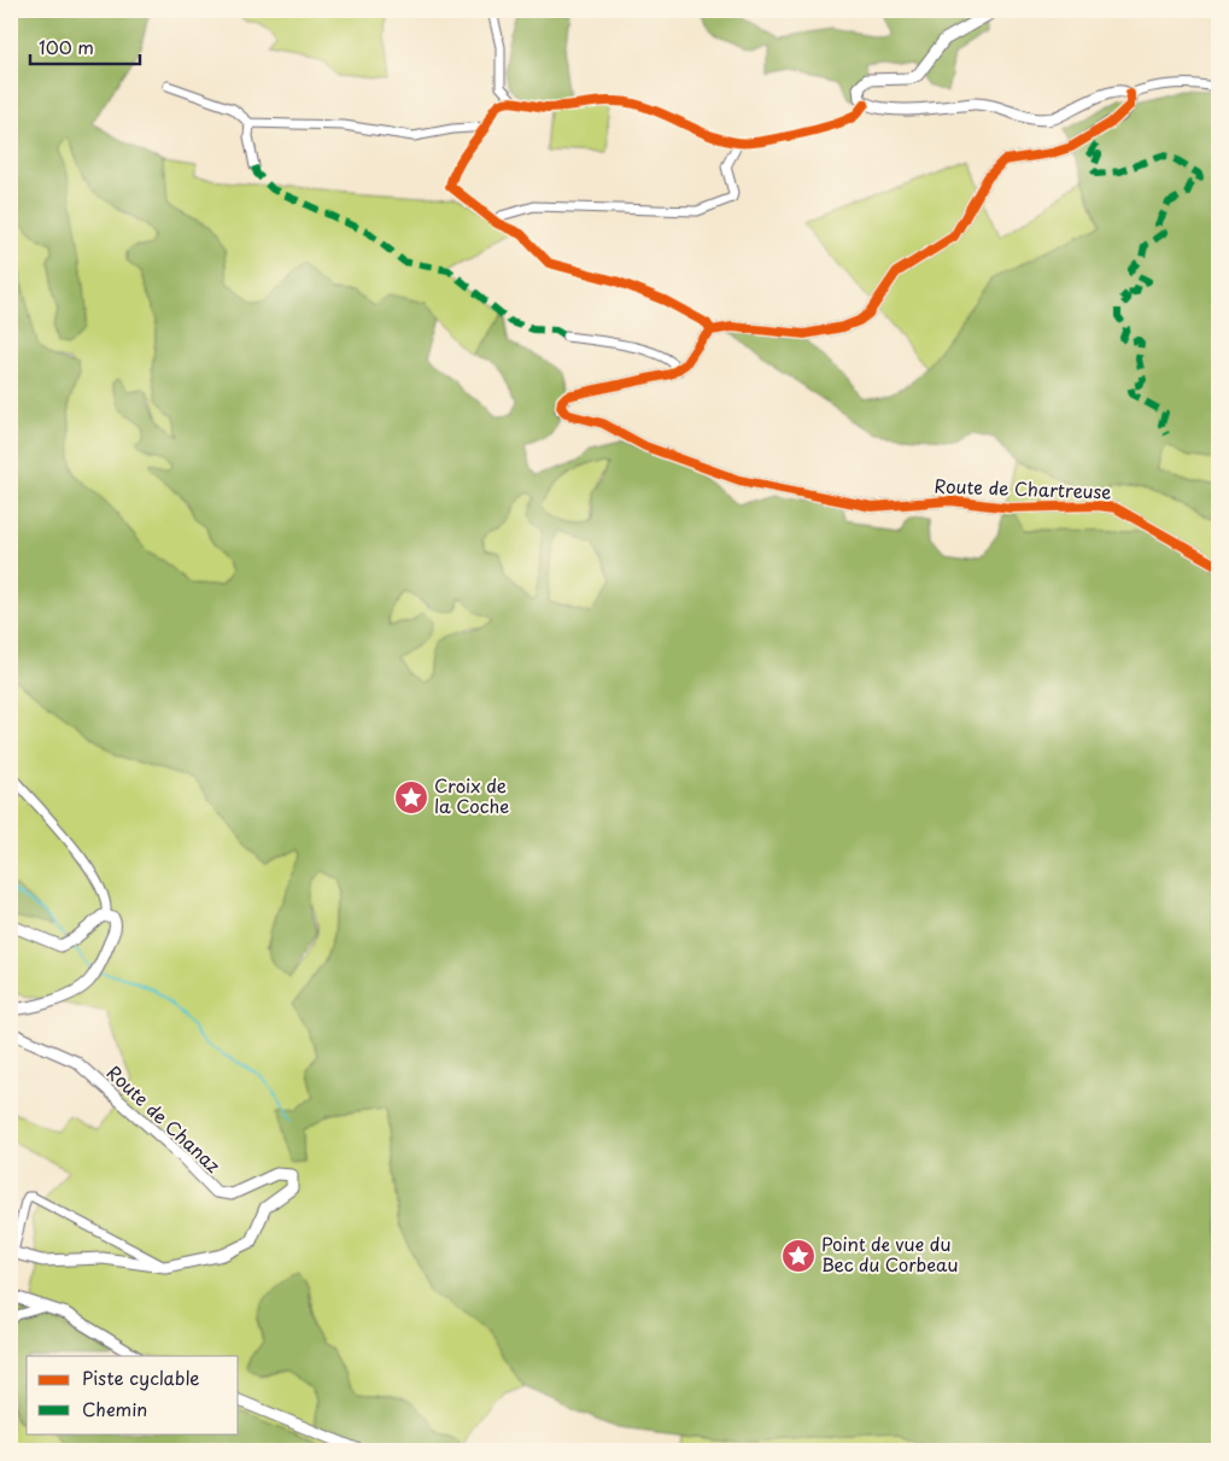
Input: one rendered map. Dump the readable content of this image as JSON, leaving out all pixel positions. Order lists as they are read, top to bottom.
{
  "streets": {
    "street": ["Route de Chartreuse", "Route de Chanaz"]
  },
  "places": {
    "place": ["Croix de la Coche", "Point de vue du Bec du Corbeau"]
  },
  "legend": ["Piste cyclable", "Chemin"],
  "scale_bar": "100 m"
}
